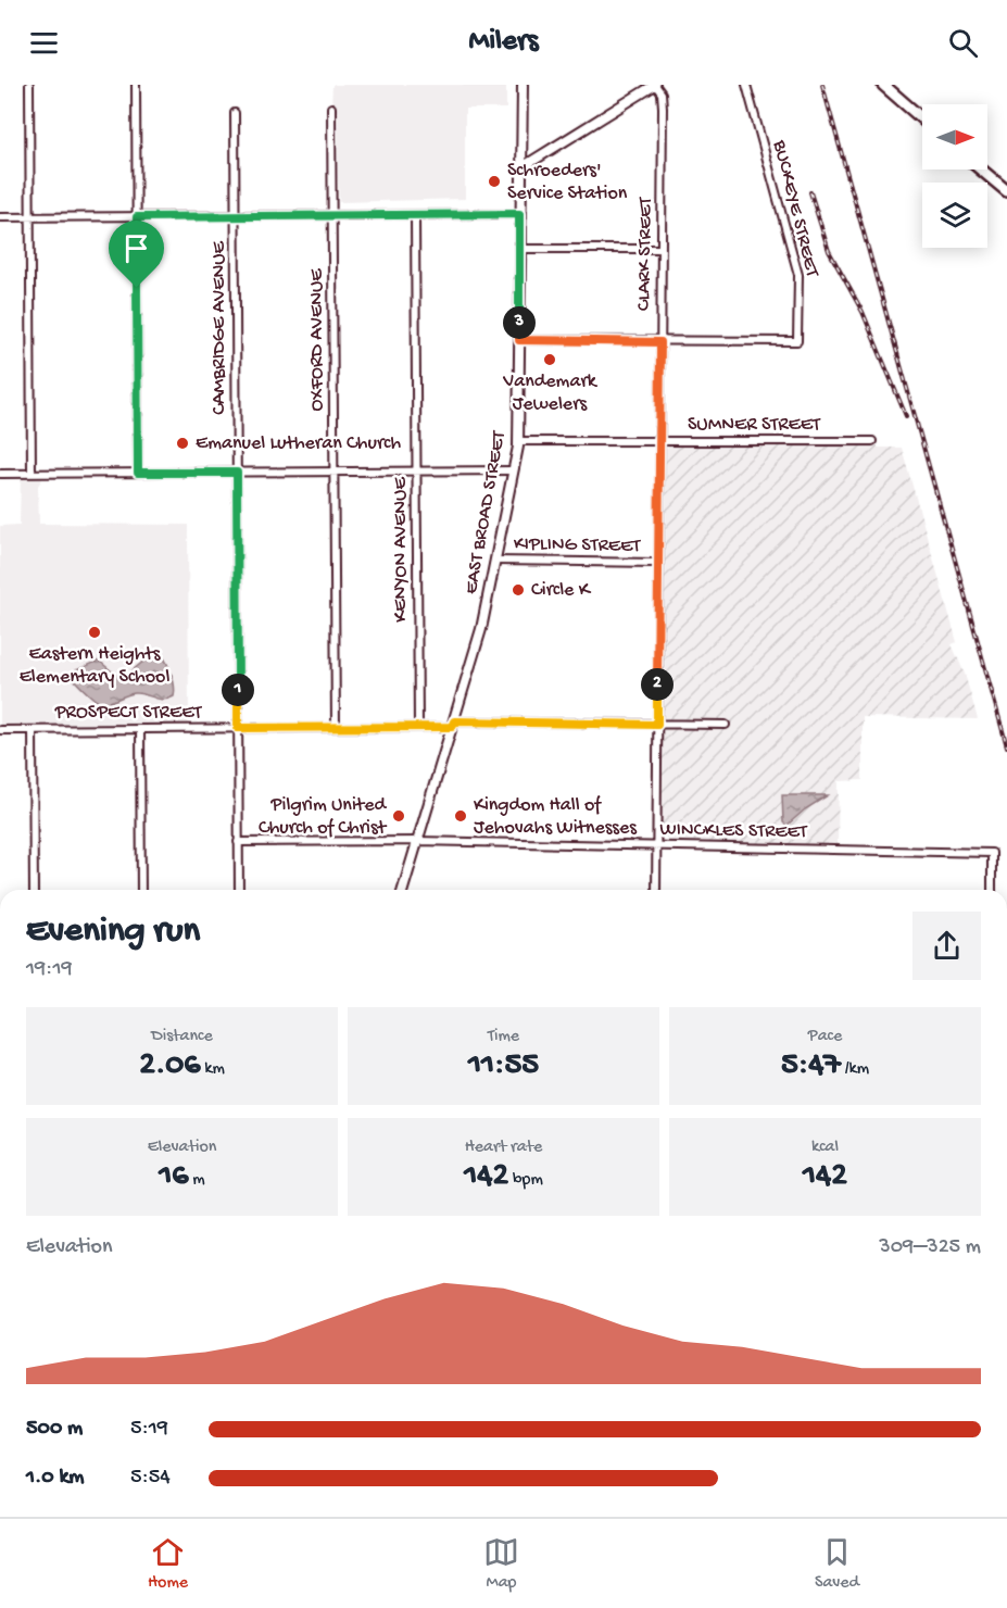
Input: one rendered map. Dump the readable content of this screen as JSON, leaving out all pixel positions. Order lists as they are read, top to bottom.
{
  "streets": {
    "street": [
      "BUCKEYE STREET",
      "CLARK STREET",
      "CAMBRIDGE AVENUE",
      "OXFORD AVENUE",
      "SUMNER STREET",
      "EAST BROAD STREET",
      "KIPLING STREET",
      "KENYON AVENUE",
      "PROSPECT STREET",
      "WINCKLES STREET"
    ]
  },
  "crossings": [
    ["BUCKEYE STREET", "CLARK STREET"],
    ["CLARK STREET", "SUMNER STREET"],
    ["CLARK STREET", "KIPLING STREET"],
    ["CLARK STREET", "PROSPECT STREET"],
    ["CLARK STREET", "WINCKLES STREET"],
    ["CAMBRIDGE AVENUE", "PROSPECT STREET"],
    ["CAMBRIDGE AVENUE", "WINCKLES STREET"],
    ["OXFORD AVENUE", "PROSPECT STREET"],
    ["SUMNER STREET", "EAST BROAD STREET"],
    ["EAST BROAD STREET", "KIPLING STREET"],
    ["EAST BROAD STREET", "PROSPECT STREET"],
    ["EAST BROAD STREET", "WINCKLES STREET"],
    ["KENYON AVENUE", "PROSPECT STREET"]
  ],
  "places": [
    "Schroeders' Service Station",
    "Vandemark Jewelers",
    "Emanuel Lutheran Church",
    "Circle K",
    "Eastern Heights Elementary School",
    "Pilgrim United Church of Christ",
    "Kingdom Hall of Jehovahs Witnesses"
  ],
  "north": "right",
  "page": {
    "header": "Milers",
    "pins": ["3", "2", "1"],
    "heading": ["Evening run", "19:19"],
    "stats": [
      ["Distance", "2.06 km"],
      ["Time", "11:55"],
      ["Pace", "5:47 /km"],
      ["Elevation", "16 m"],
      ["Heart rate", "142 bpm"],
      ["kcal", "142"]
    ],
    "chart": ["Elevation", "309–325 m"],
    "list": [
      {
        "name": "500 m",
        "note": "5:19"
      },
      {
        "name": "1.0 km",
        "note": "5:54"
      }
    ],
    "tabs": ["Home", "Map", "Saved"]
  }
}
